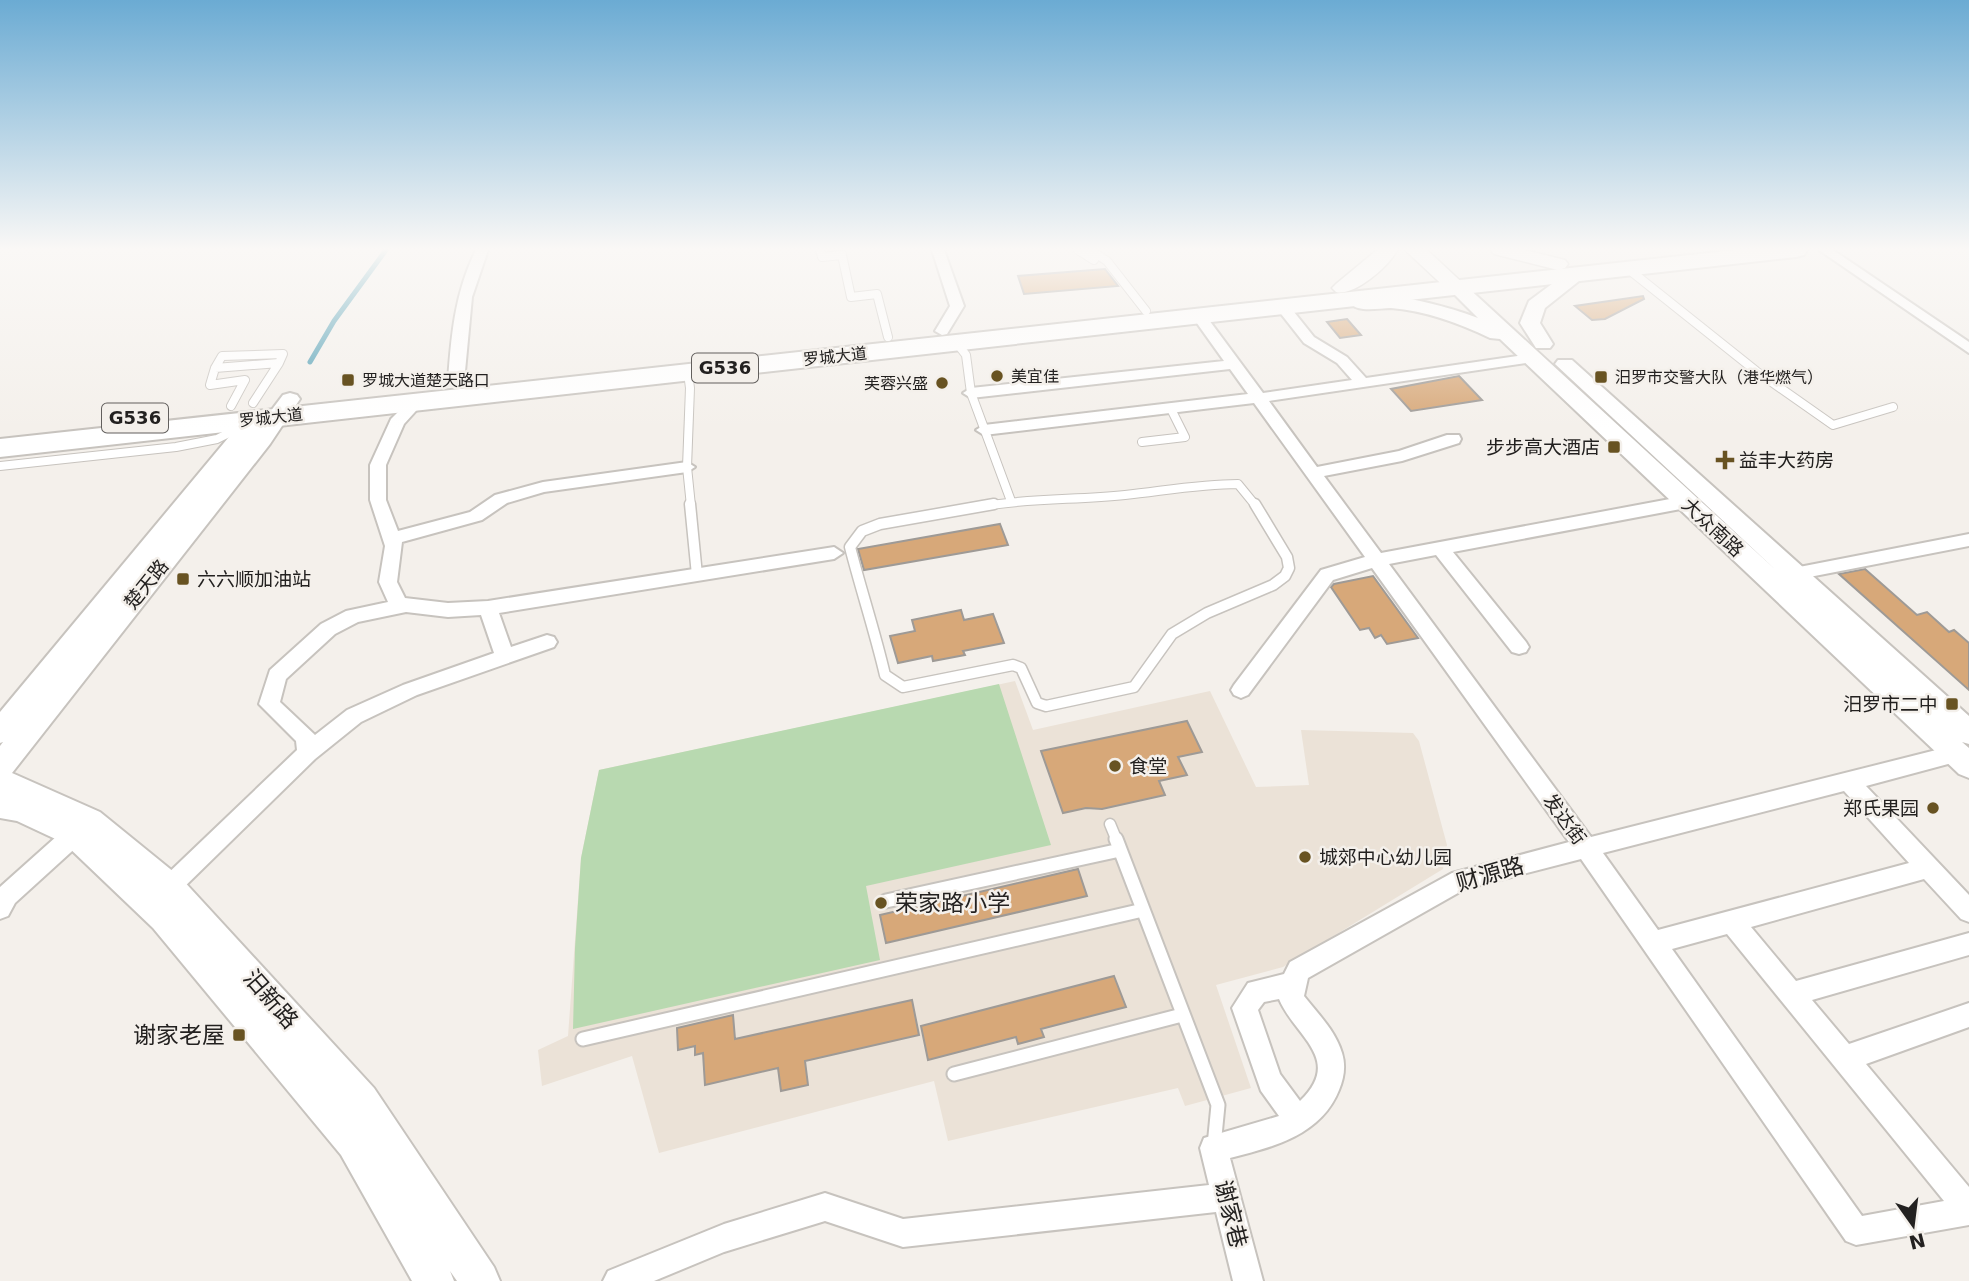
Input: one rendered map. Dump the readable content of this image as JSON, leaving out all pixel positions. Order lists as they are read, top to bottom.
{
  "streets": {
    "highway": ["罗城大道", "G536"],
    "main road": ["大众南路", "楚天路", "汨新路"],
    "street": ["发达街", "财源路", "谢家巷"]
  },
  "crossings": [
    ["罗城大道", "楚天路"],
    ["大众南路", "财源路"],
    ["发达街", "财源路"]
  ],
  "places": {
    "other": [
      "美宜佳",
      "芙蓉兴盛",
      "食堂",
      "郑氏果园",
      "城郊中心幼儿园",
      "荣家路小学"
    ],
    "transit": [
      "汨罗市交警大队（港华燃气）",
      "罗城大道楚天路口",
      "步步高大酒店",
      "六六顺加油站",
      "汨罗市二中",
      "谢家老屋"
    ],
    "health": ["益丰大药房"]
  },
  "north": "bottom"
}
